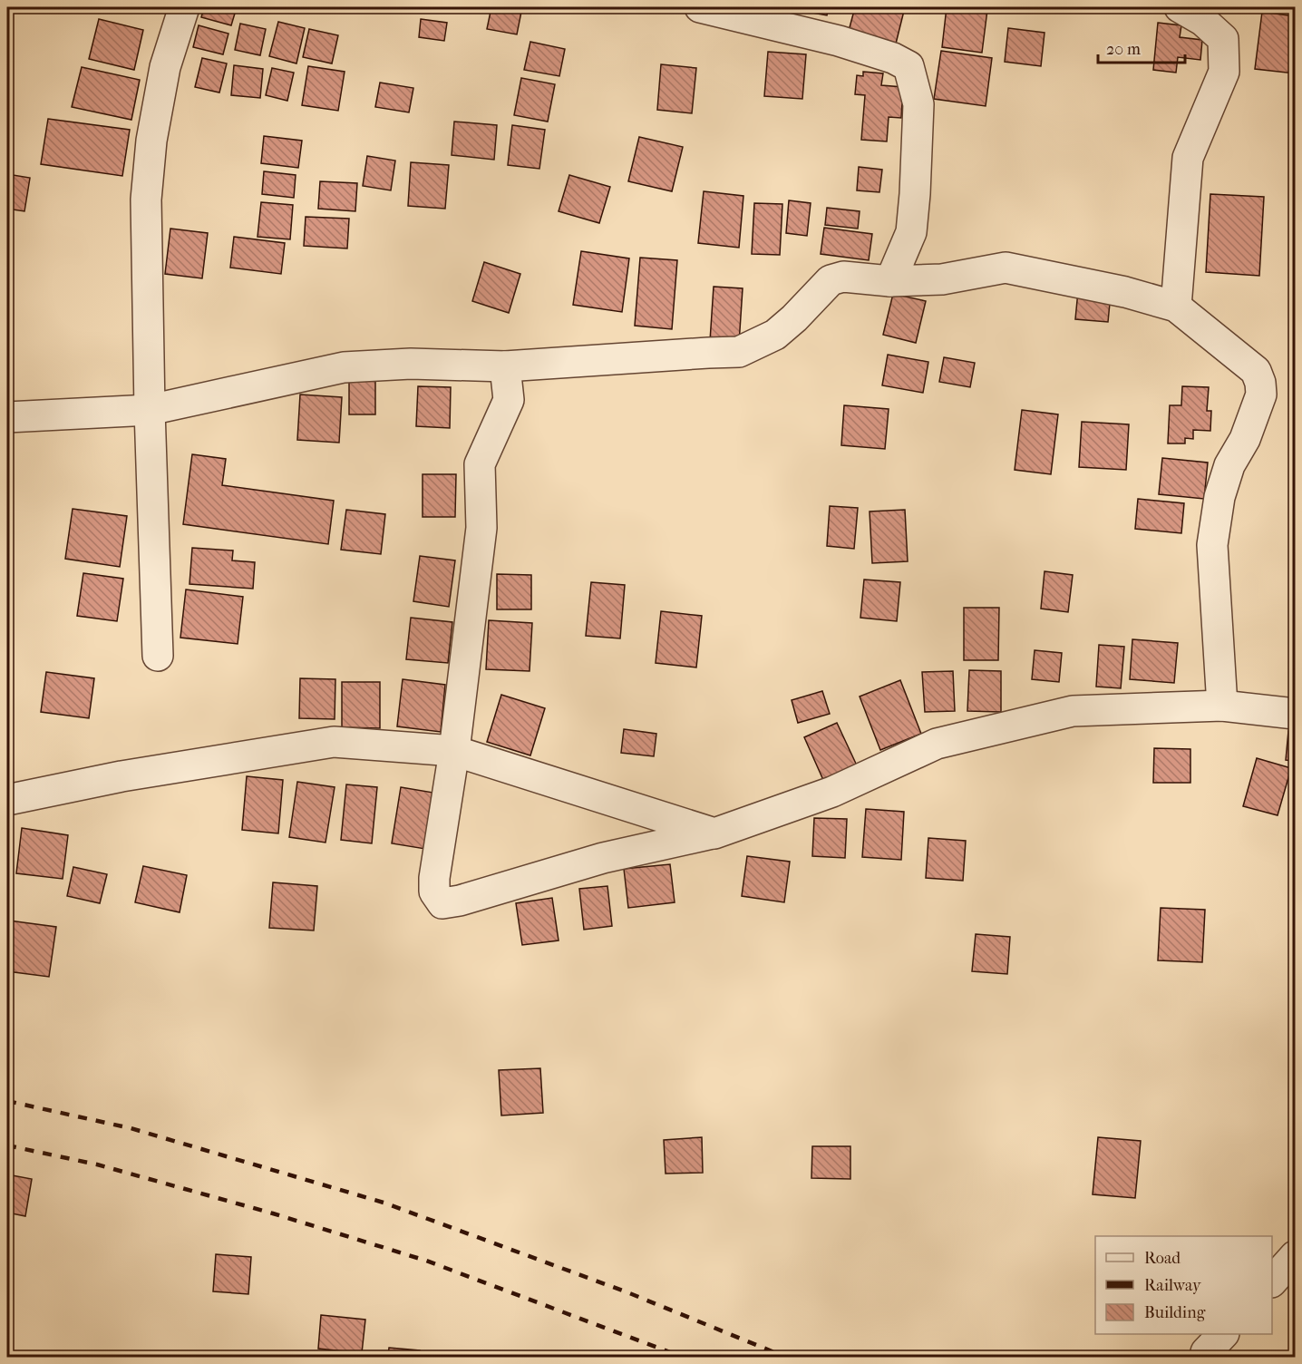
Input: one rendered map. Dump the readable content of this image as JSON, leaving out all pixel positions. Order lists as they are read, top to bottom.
{
  "legend": ["Road", "Railway", "Building"],
  "scale_bar": "20 m"
}
